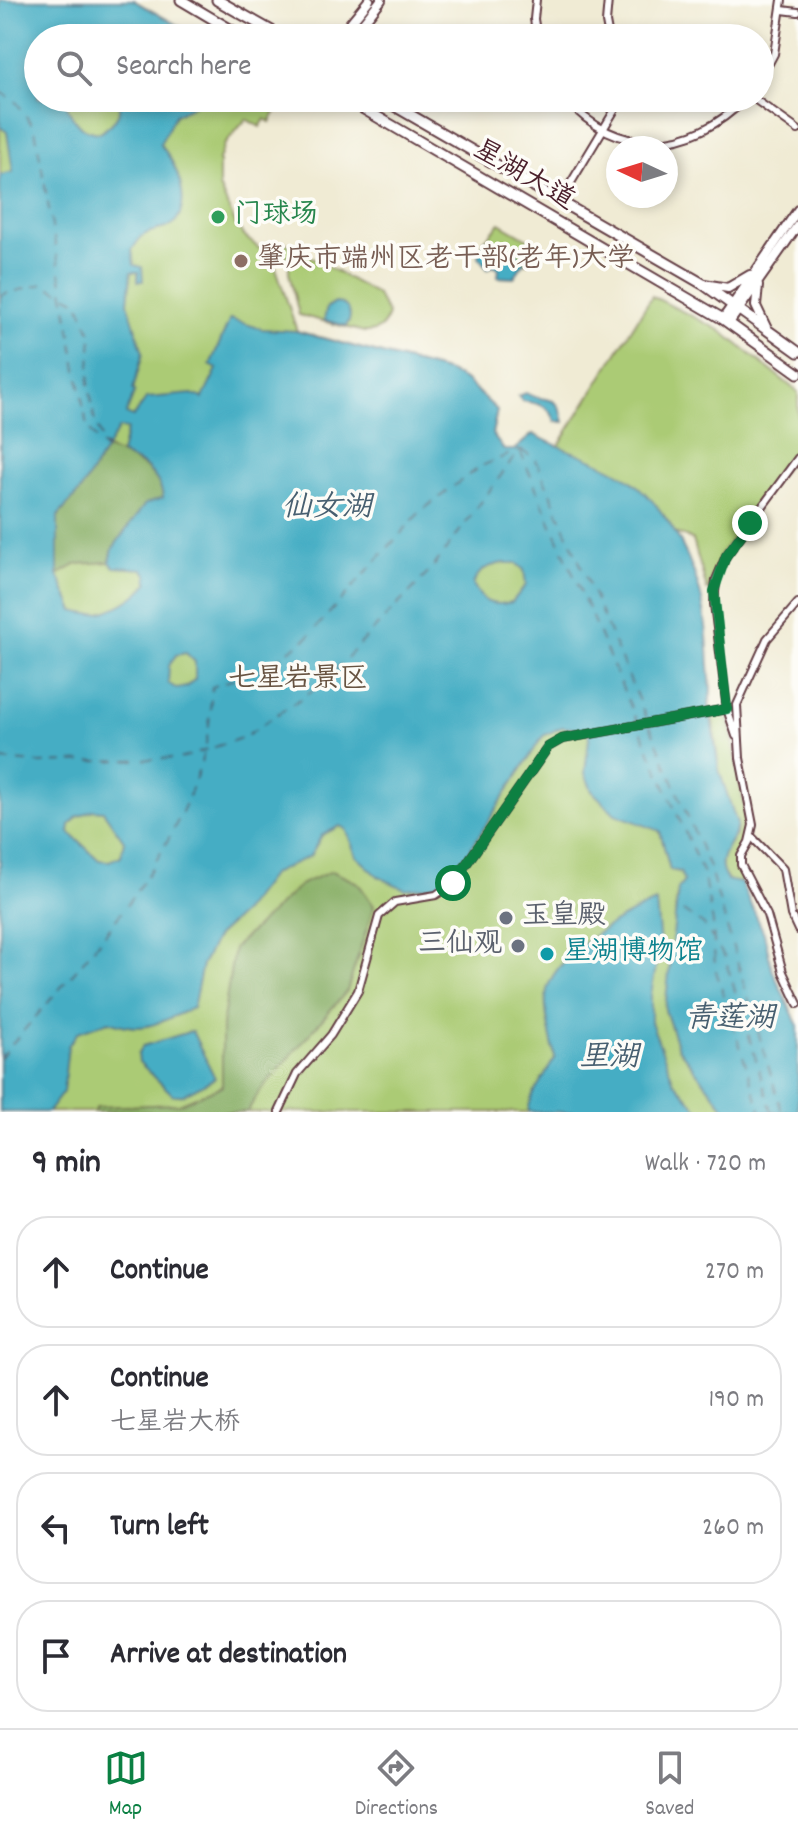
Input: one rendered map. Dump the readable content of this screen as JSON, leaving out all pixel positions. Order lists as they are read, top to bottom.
{
  "streets": {
    "main road": ["星湖大道"]
  },
  "water": ["仙女湖", "青莲湖", "里湖"],
  "parks": ["七星岩景区"],
  "places": [
    "门球场",
    "肇庆市端州区老干部(老年)大学",
    "玉皇殿",
    "三仙观",
    "星湖博物馆"
  ],
  "north": "left",
  "page": {
    "search": "Search here",
    "heading": ["9 min", "Walk · 720 m"],
    "list": [
      ["Continue", "270 m"],
      ["Continue", "七星岩大桥", "190 m"],
      ["Turn left", "260 m"],
      "Arrive at destination"
    ],
    "nav": ["Map", "Directions", "Saved"]
  }
}
